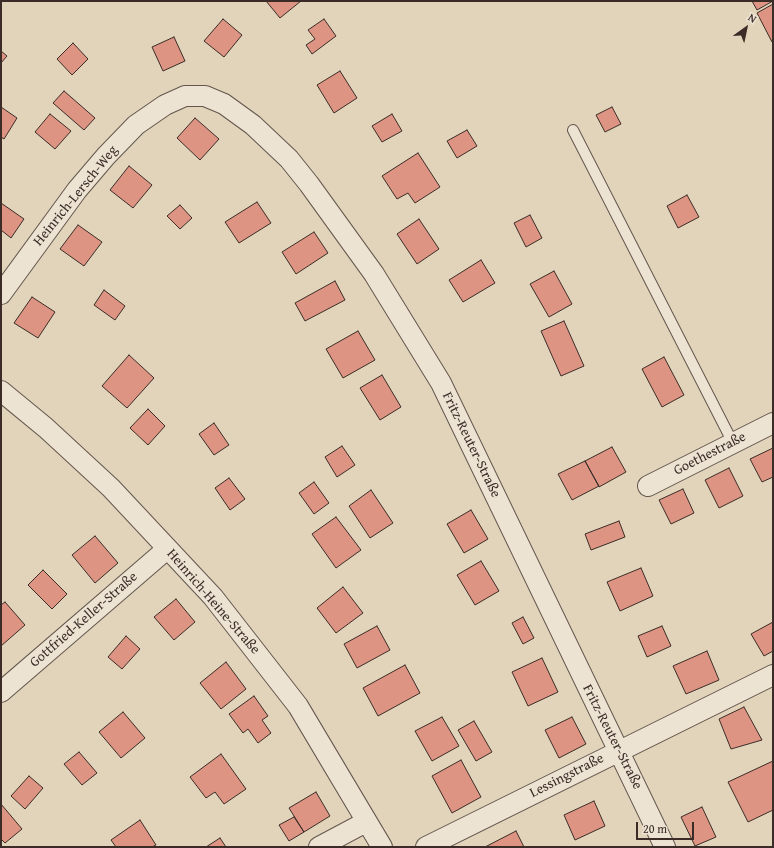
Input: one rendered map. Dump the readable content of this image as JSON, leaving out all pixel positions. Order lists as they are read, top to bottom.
{
  "streets": {
    "street": [
      "Heinrich-Lersch-Weg",
      "Fritz-Reuter-Straße",
      "Goethestraße",
      "Heinrich-Heine-Straße",
      "Gottfried-Keller-Straße",
      "Lessingstraße"
    ]
  },
  "crossings": [
    ["Heinrich-Lersch-Weg", "Fritz-Reuter-Straße"],
    ["Fritz-Reuter-Straße", "Lessingstraße"],
    ["Heinrich-Heine-Straße", "Gottfried-Keller-Straße"]
  ],
  "scale_bar": "20 m",
  "north": "top right"
}
